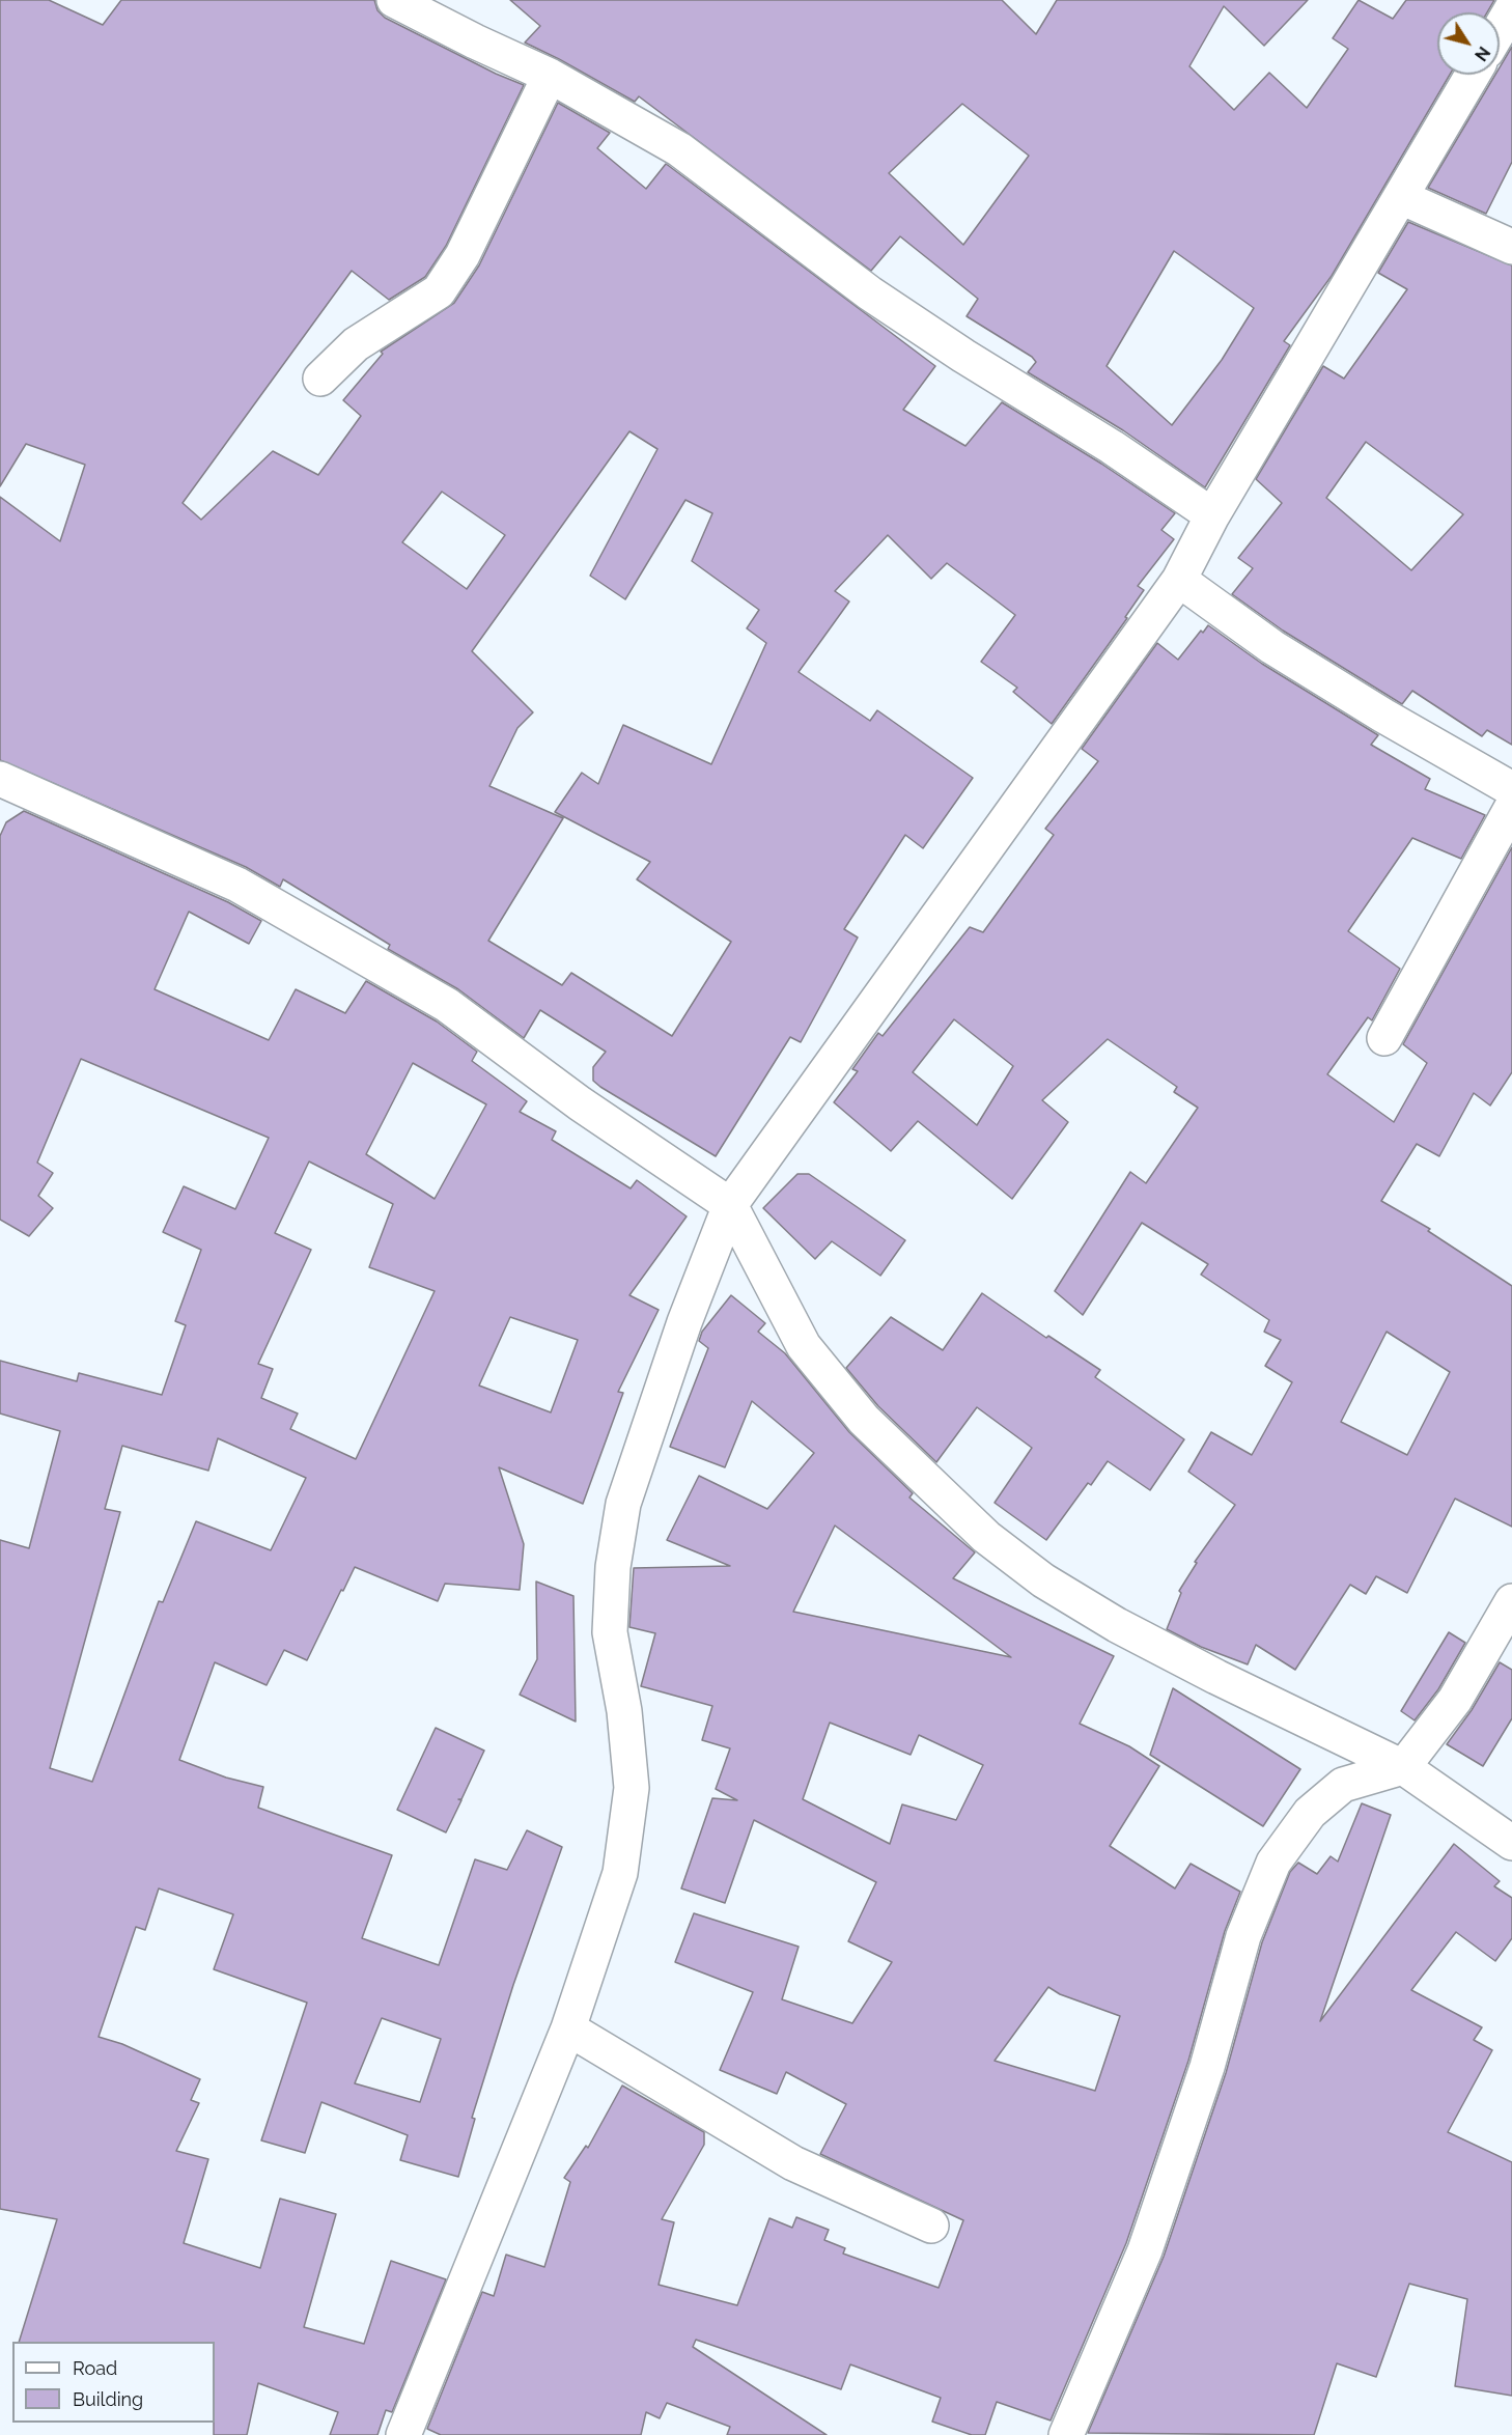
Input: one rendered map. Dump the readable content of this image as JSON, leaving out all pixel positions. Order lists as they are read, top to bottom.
{
  "legend": ["Road", "Building"],
  "north": "bottom right"
}
